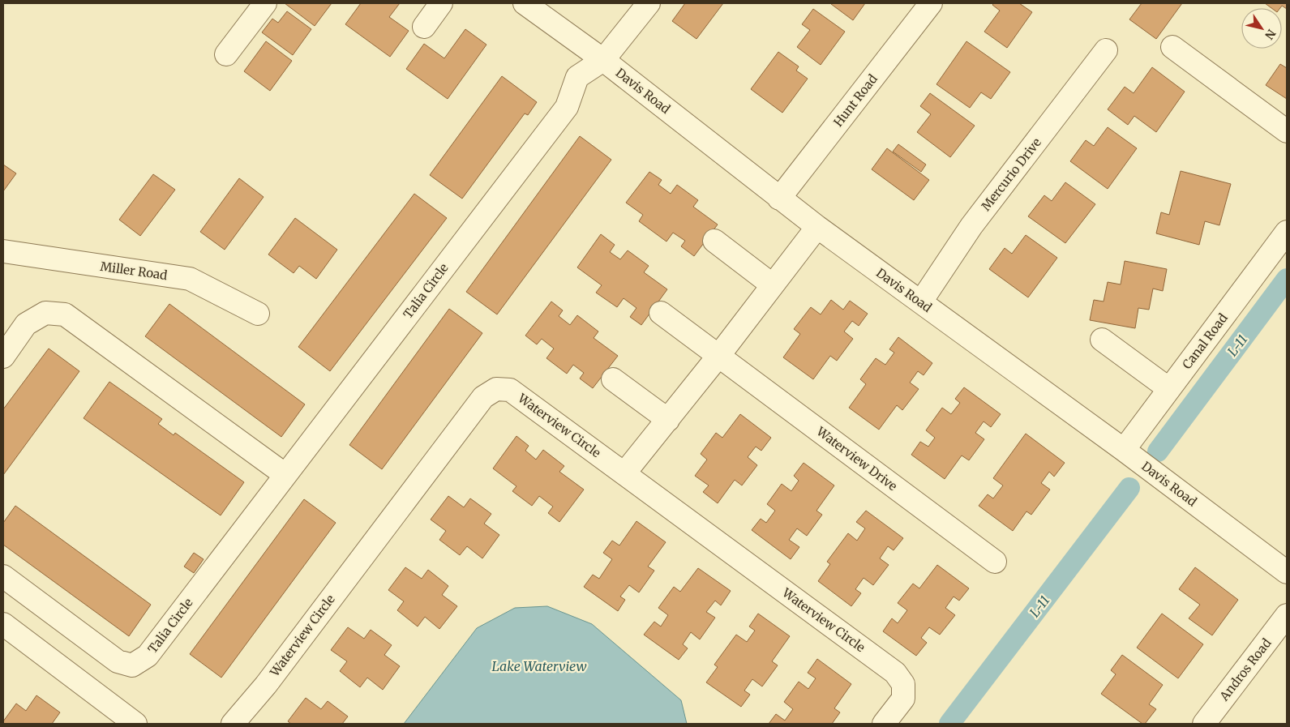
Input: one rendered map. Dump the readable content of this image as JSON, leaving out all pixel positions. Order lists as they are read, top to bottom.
{
  "streets": {
    "street": [
      "Davis Road",
      "Hunt Road",
      "Mercurio Drive",
      "Miller Road",
      "Talia Circle",
      "Canal Road",
      "Waterview Circle",
      "Waterview Drive",
      "Andros Road"
    ]
  },
  "crossings": [
    ["Davis Road", "Hunt Road"],
    ["Davis Road", "Mercurio Drive"],
    ["Davis Road", "Talia Circle"],
    ["Davis Road", "Canal Road"]
  ],
  "water": ["L-11", "Lake Waterview"],
  "north": "bottom right"
}
